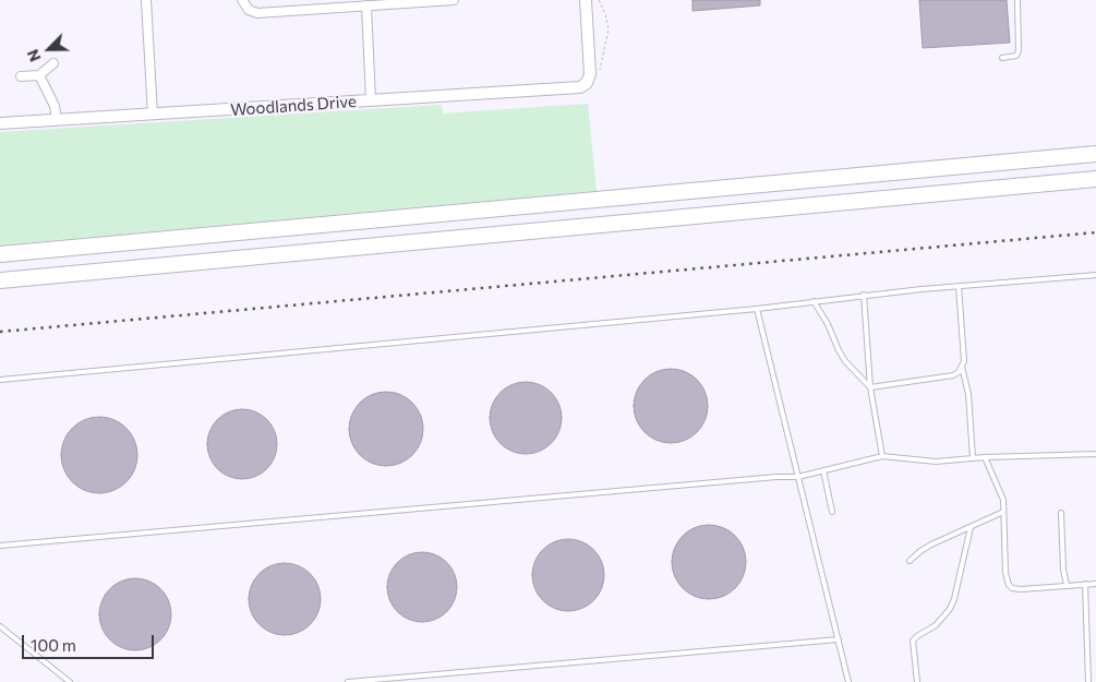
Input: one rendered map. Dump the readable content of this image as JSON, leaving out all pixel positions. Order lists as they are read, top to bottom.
{
  "streets": {
    "street": ["Woodlands Drive"]
  },
  "scale_bar": "100 m",
  "north": "bottom left"
}
